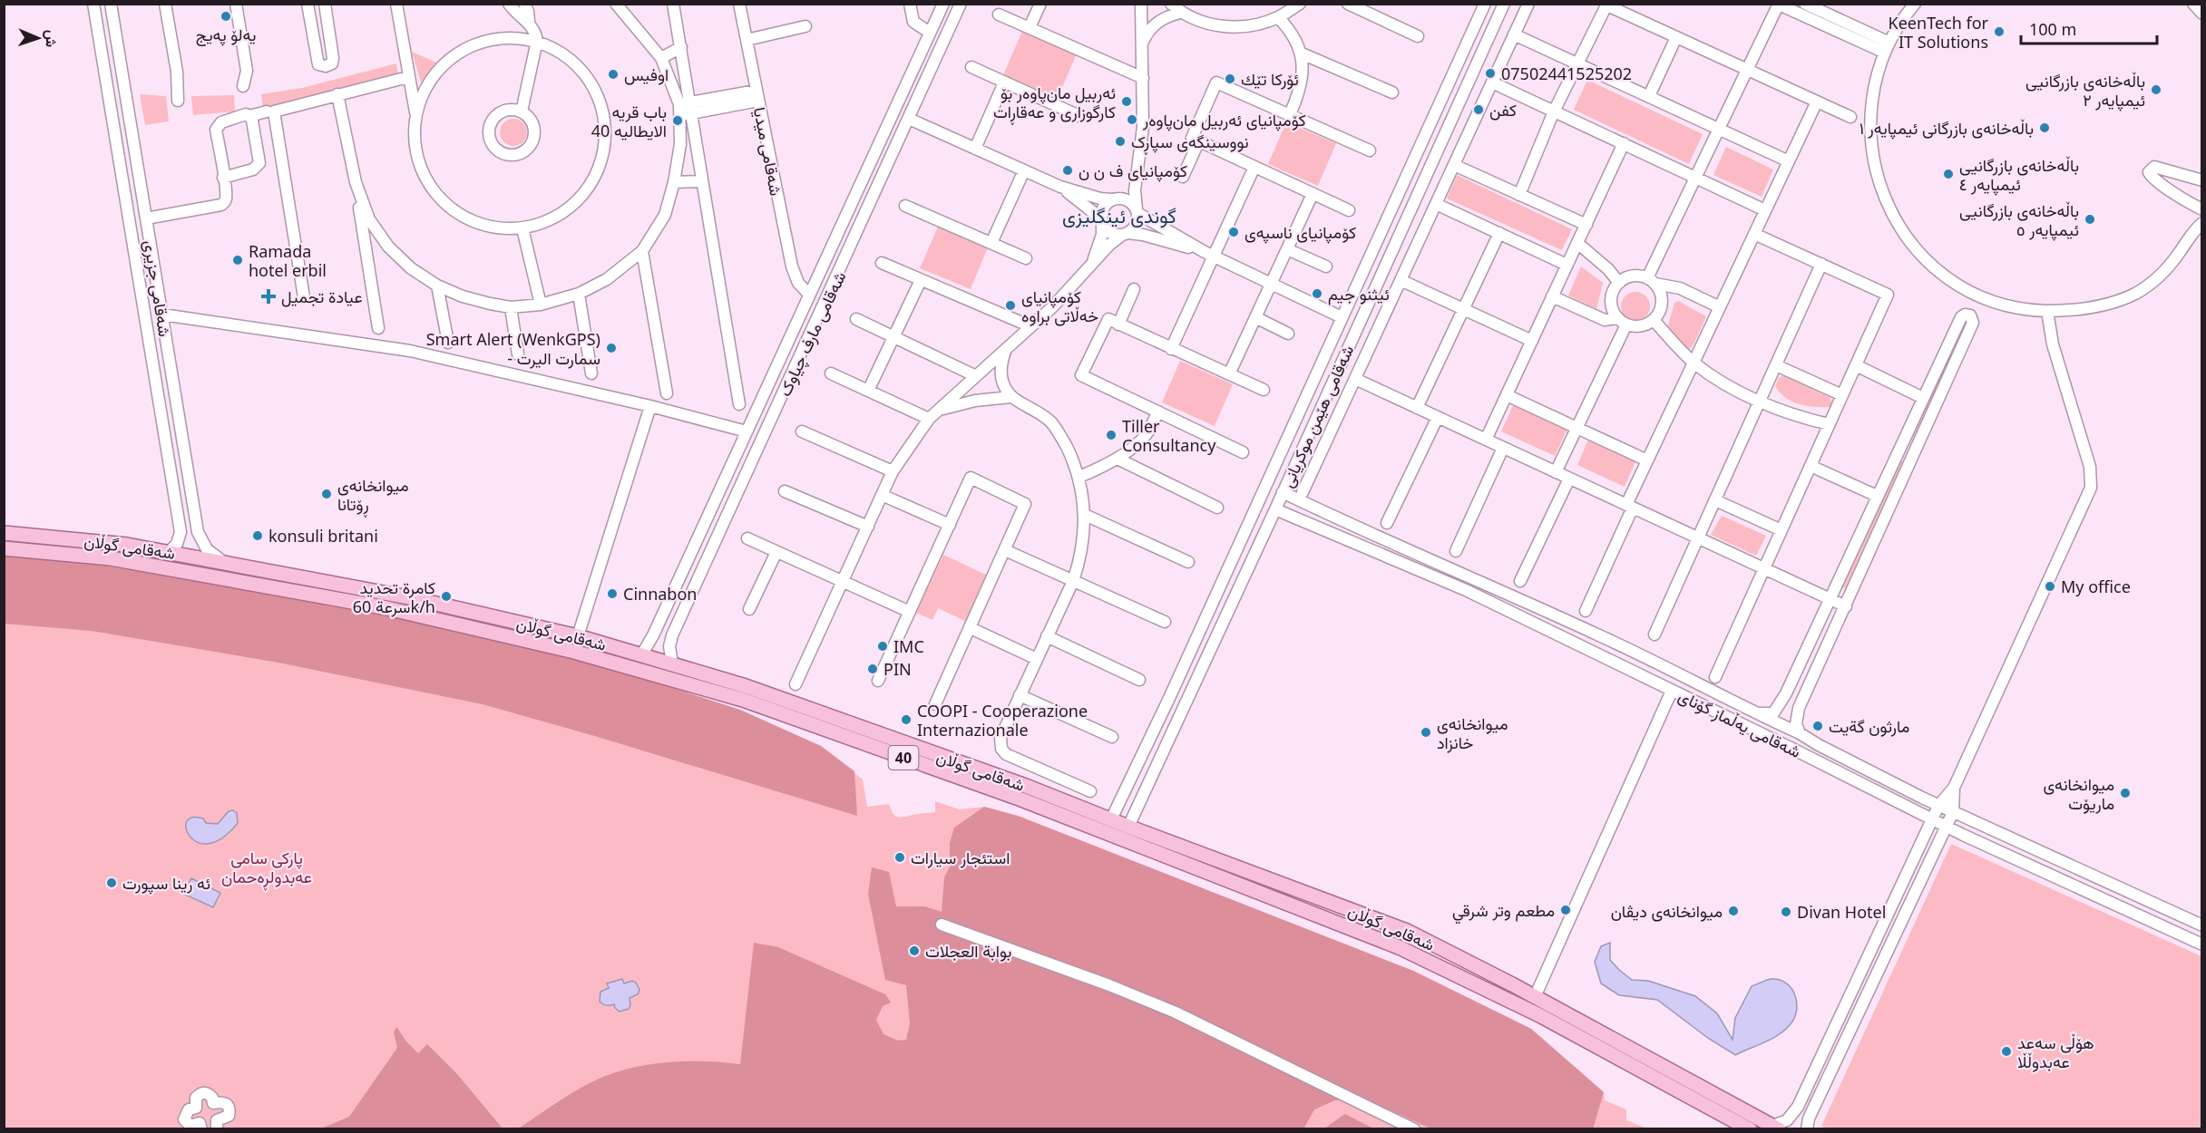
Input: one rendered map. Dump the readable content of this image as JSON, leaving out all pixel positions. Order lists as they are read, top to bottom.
{
  "streets": {
    "main road": ["شەقامی گوڵان", "40"],
    "street": [
      "شەقامی میدیا",
      "شەقامی جزیری",
      "شەقامی مارف چیاوک",
      "شەقامی هێمن موکریانی",
      "شەقامی یەڵماز گۆنای"
    ]
  },
  "crossings": [
    ["شەقامی میدیا", "شەقامی مارف چیاوک"],
    ["شەقامی جزیری", "شەقامی گوڵان"],
    ["شەقامی مارف چیاوک", "شەقامی گوڵان"],
    ["شەقامی هێمن موکریانی", "شەقامی گوڵان"],
    ["شەقامی هێمن موکریانی", "شەقامی یەڵماز گۆنای"]
  ],
  "districts": ["گوندی ئینگلیزی"],
  "parks": ["پارکی سامی عەبدولڕەحمان"],
  "places": {
    "other": [
      "یەلۆ پەیج",
      "KeenTech for IT Solutions",
      "07502441525202",
      "اوفيس",
      "ئۆركا تێك",
      "باڵەخانەی بازرگانیی ئیمپایەر ٢",
      "ئەربیل مان‌پاوەر بۆ کارگوزاری و عەقاڕات",
      "كفن",
      "کۆمپانیای ئەربیل مان‌پاوەر",
      "باب قريه الايطاليه 40",
      "باڵەخانەی بازرگانی ئیمپایەر ١",
      "نووسینگەی سپاڕک",
      "كۆمپانیای ف ن ن",
      "باڵەخانەی بازرگانیی ئیمپایەر ٤",
      "باڵەخانەی بازرگانیی ئیمپایەر ٥",
      "کۆمپانیای ناسپەی",
      "Ramada hotel erbil",
      "ئيثنو جيم",
      "کۆمپانیای خەڵاتی براوە",
      "Smart Alert (WenkGPS) - سمارت اليرت",
      "Tiller Consultancy",
      "میوانخانەی ڕۆتانا",
      "konsuli britani",
      "My office",
      "Cinnabon",
      "كامرة تحديد سرعة 60k/h",
      "IMC",
      "PIN",
      "COOPI - Cooperazione Internazionale",
      "مارثون گةيت",
      "میوانخانەی خانزاد",
      "میوانخانەی ماریۆت",
      "استئجار سيارات",
      "ئه رينا سپورت",
      "مطعم وتر شرقي",
      "میوانخانەی دیڤان",
      "Divan Hotel",
      "بوابة العجلات",
      "ھۆڵی سەعد عەبدوڵڵا"
    ],
    "health": ["عيادة تجميل"]
  },
  "scale_bar": "100 m",
  "north": "right"
}
